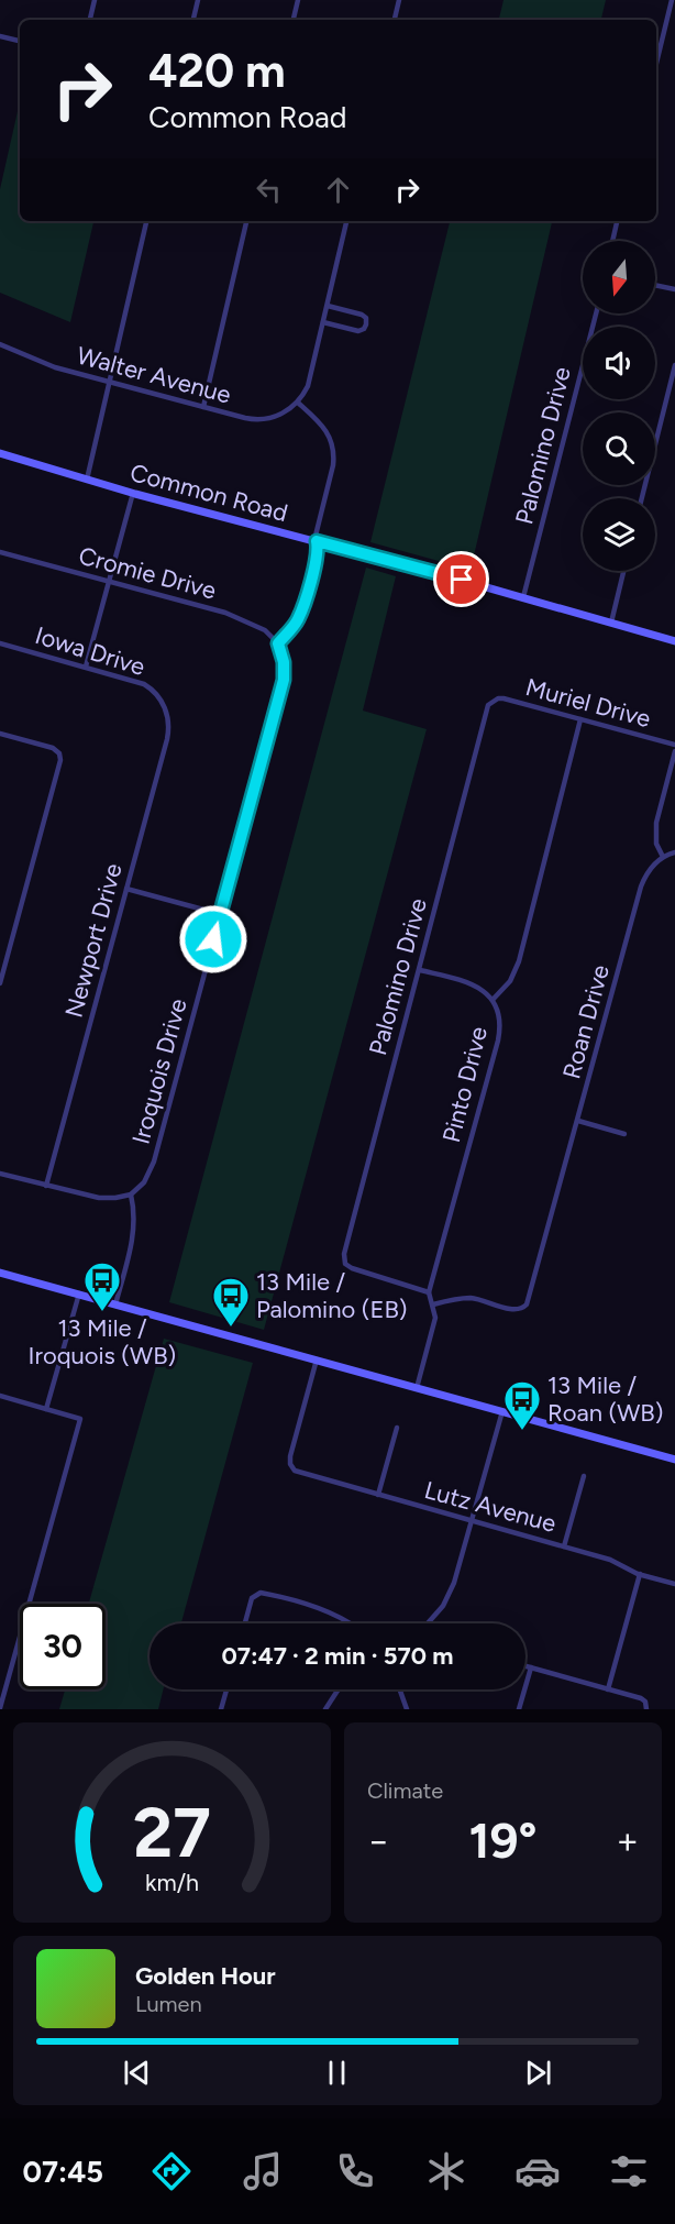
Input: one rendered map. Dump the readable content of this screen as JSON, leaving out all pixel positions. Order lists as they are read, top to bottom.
{
  "streets": {
    "street": [
      "Walter Avenue",
      "Palomino Drive",
      "Common Road",
      "Cromie Drive",
      "Iowa Drive",
      "Muriel Drive",
      "Newport Drive",
      "Roan Drive",
      "Iroquois Drive",
      "Pinto Drive",
      "Lutz Avenue"
    ]
  },
  "crossings": [
    ["Palomino Drive", "Common Road"],
    ["Palomino Drive", "Muriel Drive"],
    ["Palomino Drive", "Pinto Drive"],
    ["Cromie Drive", "Iroquois Drive"],
    ["Iowa Drive", "Newport Drive"],
    ["Muriel Drive", "Pinto Drive"]
  ],
  "places": {
    "bus stop": ["13 Mile / Iroquois (WB)", "13 Mile / Palomino (EB)", "13 Mile / Roan (WB)"]
  },
  "north": "bottom",
  "page": {
    "turn": ["420 m", "Common Road"],
    "limit": "30",
    "trip": "07:47 · 2 min · 570 m",
    "tile": "Climate",
    "heat": ["−", "19°", "+"],
    "song": ["Golden Hour", "Lumen"],
    "tabs": "07:45",
    "gauge": ["27", "km/h"]
  }
}
